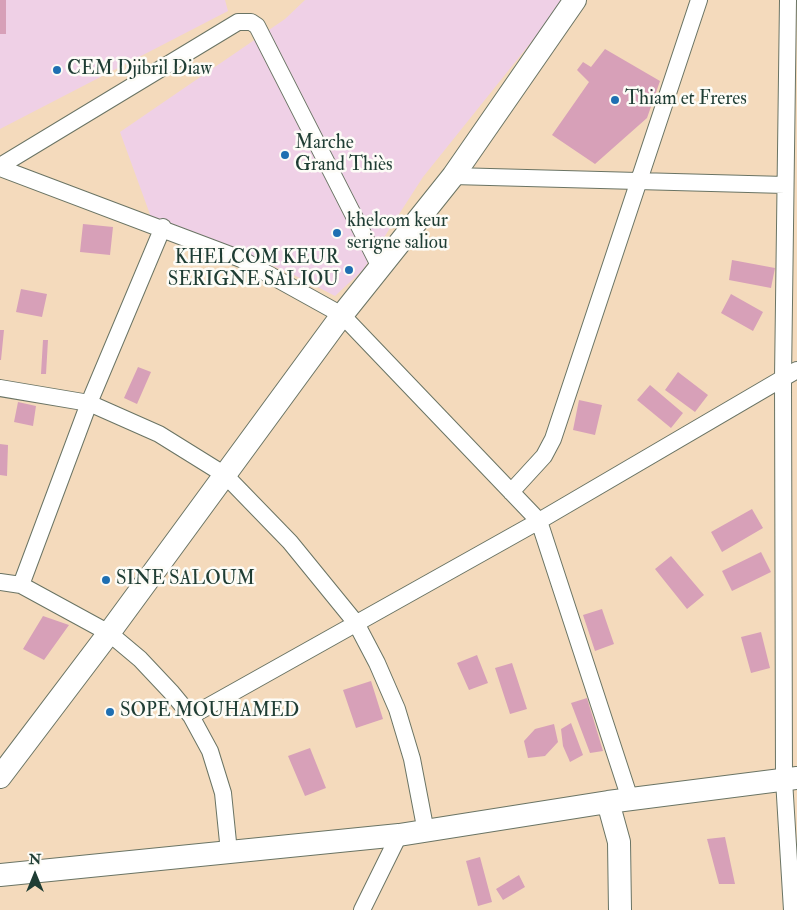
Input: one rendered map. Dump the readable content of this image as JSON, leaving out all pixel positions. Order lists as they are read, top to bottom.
{
  "places": [
    "CEM Djibril Diaw",
    "Thiam et Freres",
    "Marche Grand Thiès",
    "khelcom keur serigne saliou",
    "KHELCOM KEUR SERIGNE SALIOU",
    "SINE SALOUM",
    "SOPE MOUHAMED"
  ],
  "north": "top"
}
